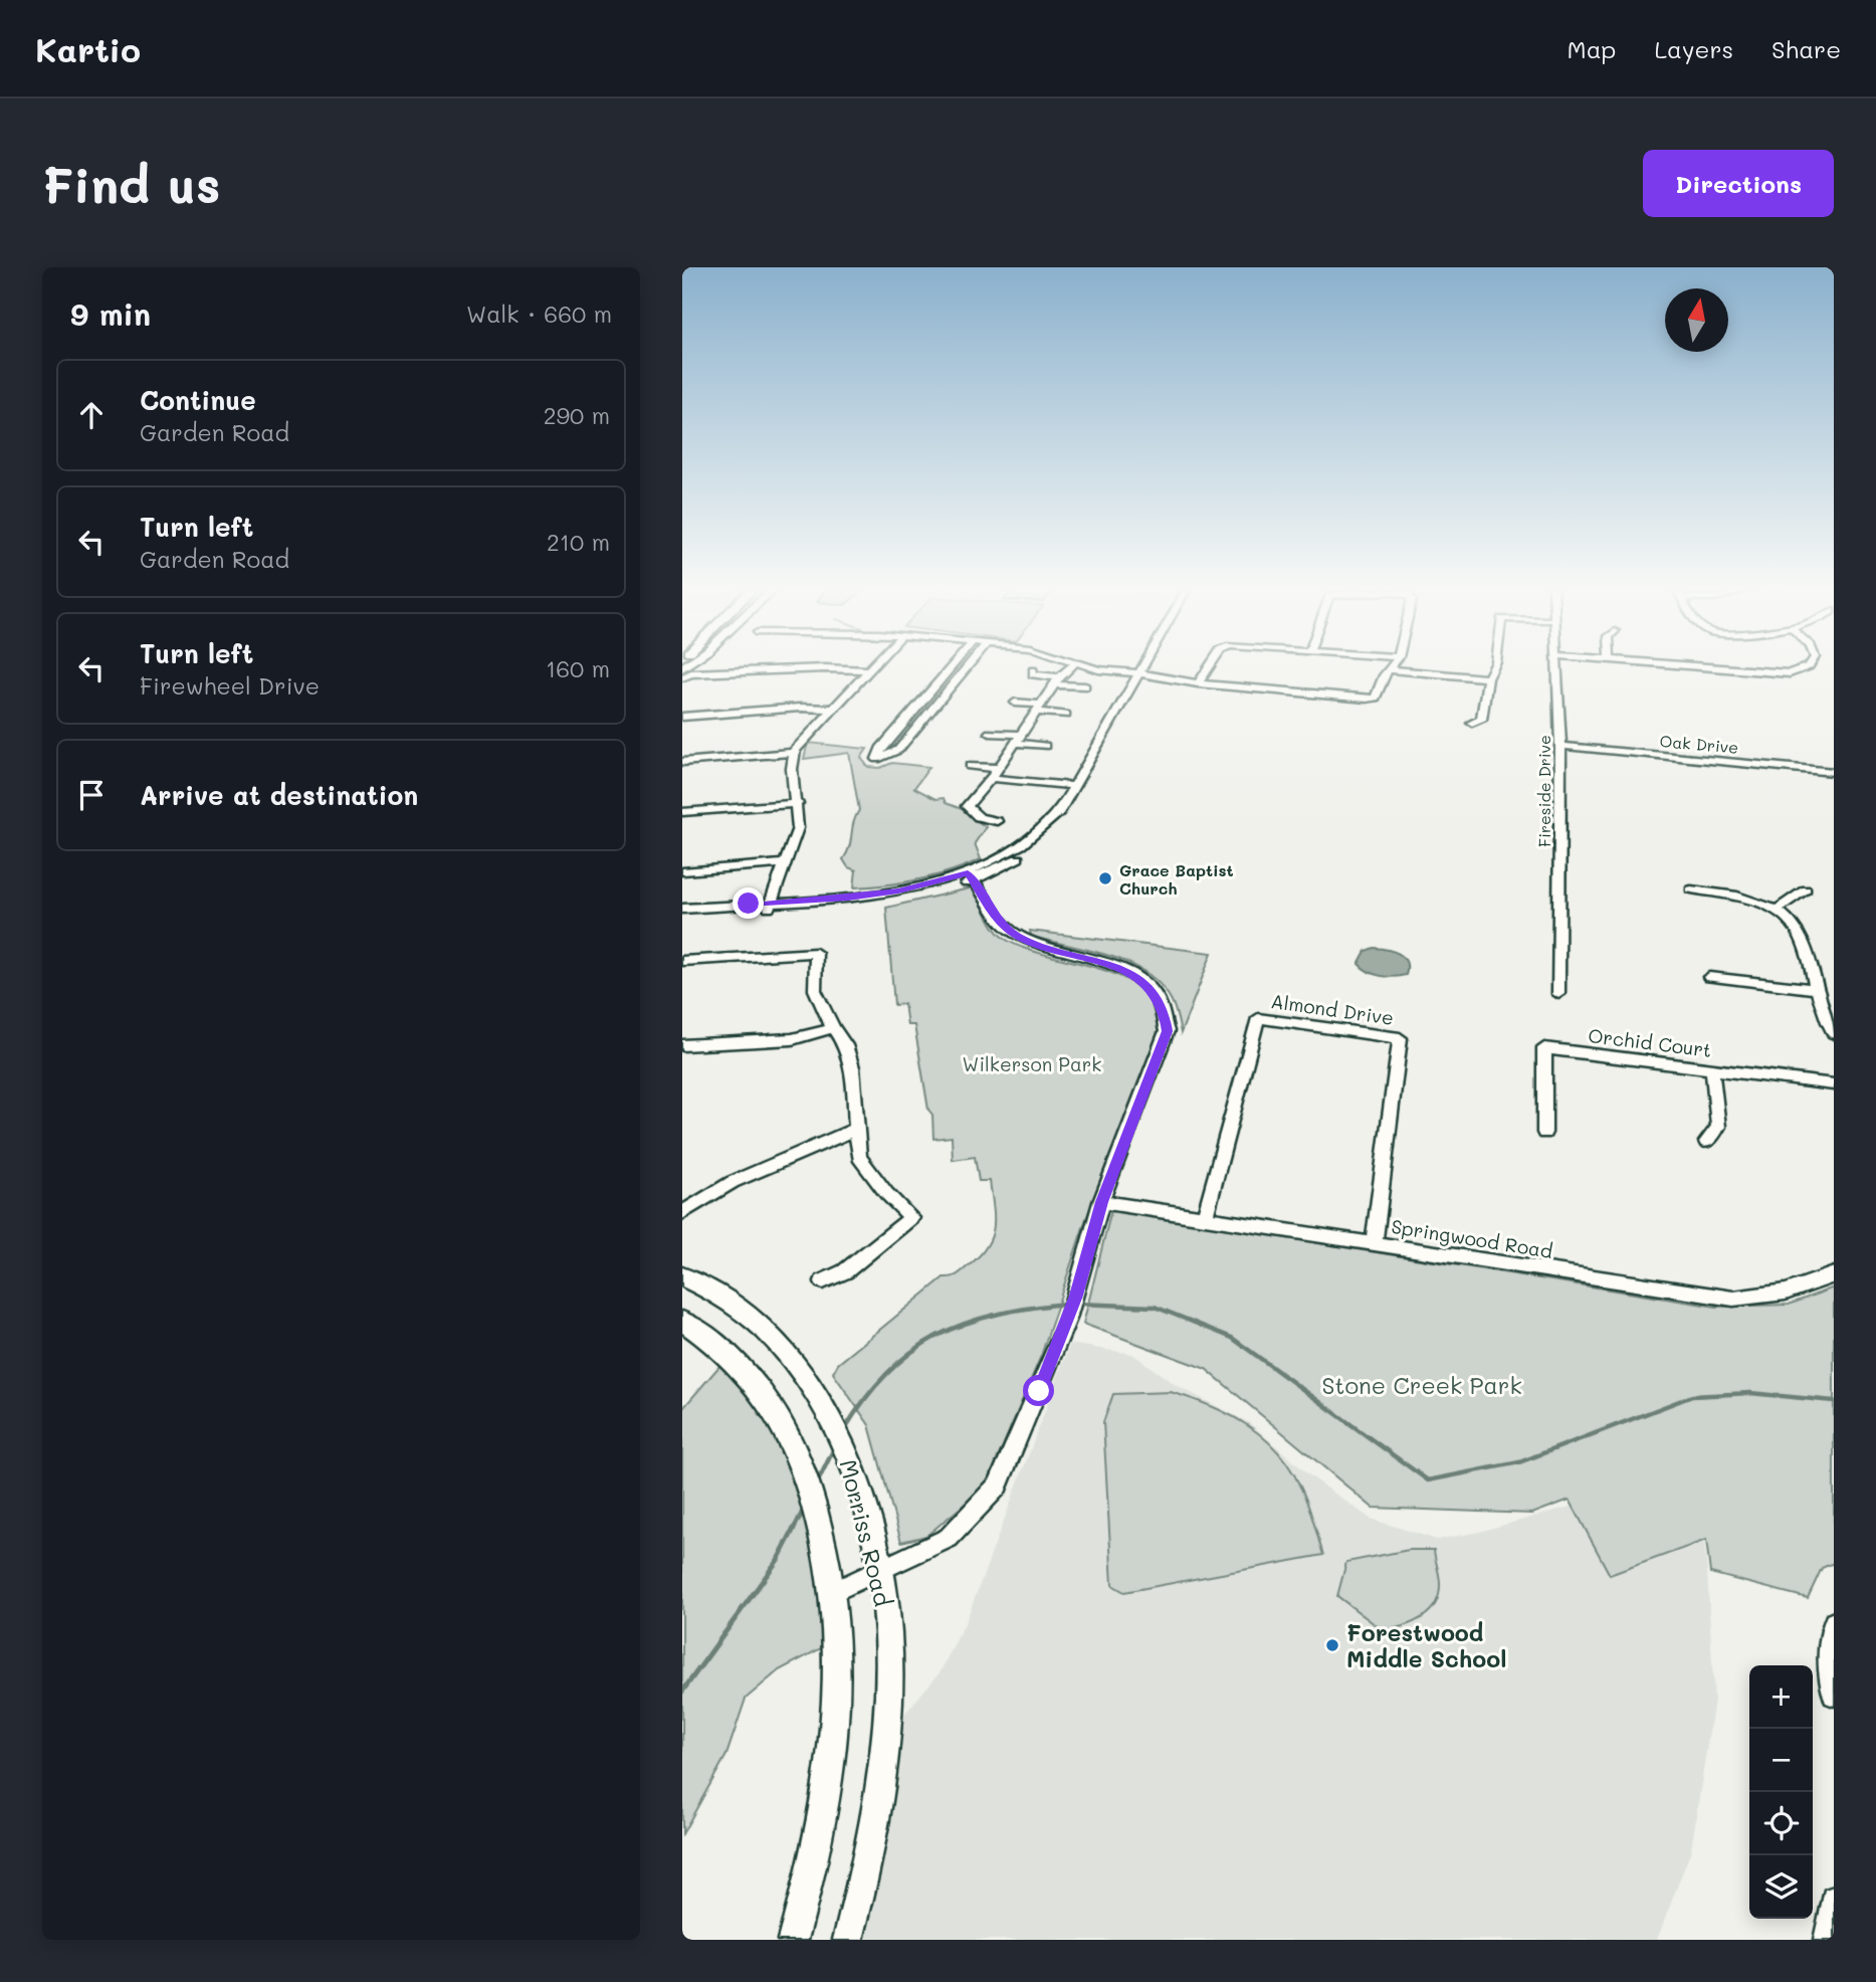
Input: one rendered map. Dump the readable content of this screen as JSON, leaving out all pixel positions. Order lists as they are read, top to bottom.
{
  "streets": {
    "main road": ["Morriss Road"],
    "street": [
      "Oak Drive",
      "Fireside Drive",
      "Almond Drive",
      "Orchid Court",
      "Springwood Road"
    ]
  },
  "crossings": [
    ["Oak Drive", "Fireside Drive"],
    ["Almond Drive", "Springwood Road"]
  ],
  "parks": ["Wilkerson Park", "Stone Creek Park"],
  "places": ["Grace Baptist Church", "Forestwood Middle School"],
  "north": "top",
  "page": {
    "header": "Kartio",
    "nav": ["Map", "Layers", "Share"],
    "buttons": "Directions",
    "title": "Find us",
    "heading": ["9 min", "Walk · 660 m"],
    "list": [
      ["Continue", "Garden Road", "290 m"],
      ["Turn left", "Garden Road", "210 m"],
      ["Turn left", "Firewheel Drive", "160 m"],
      "Arrive at destination"
    ],
    "map_buttons": ["+", "−"]
  }
}
